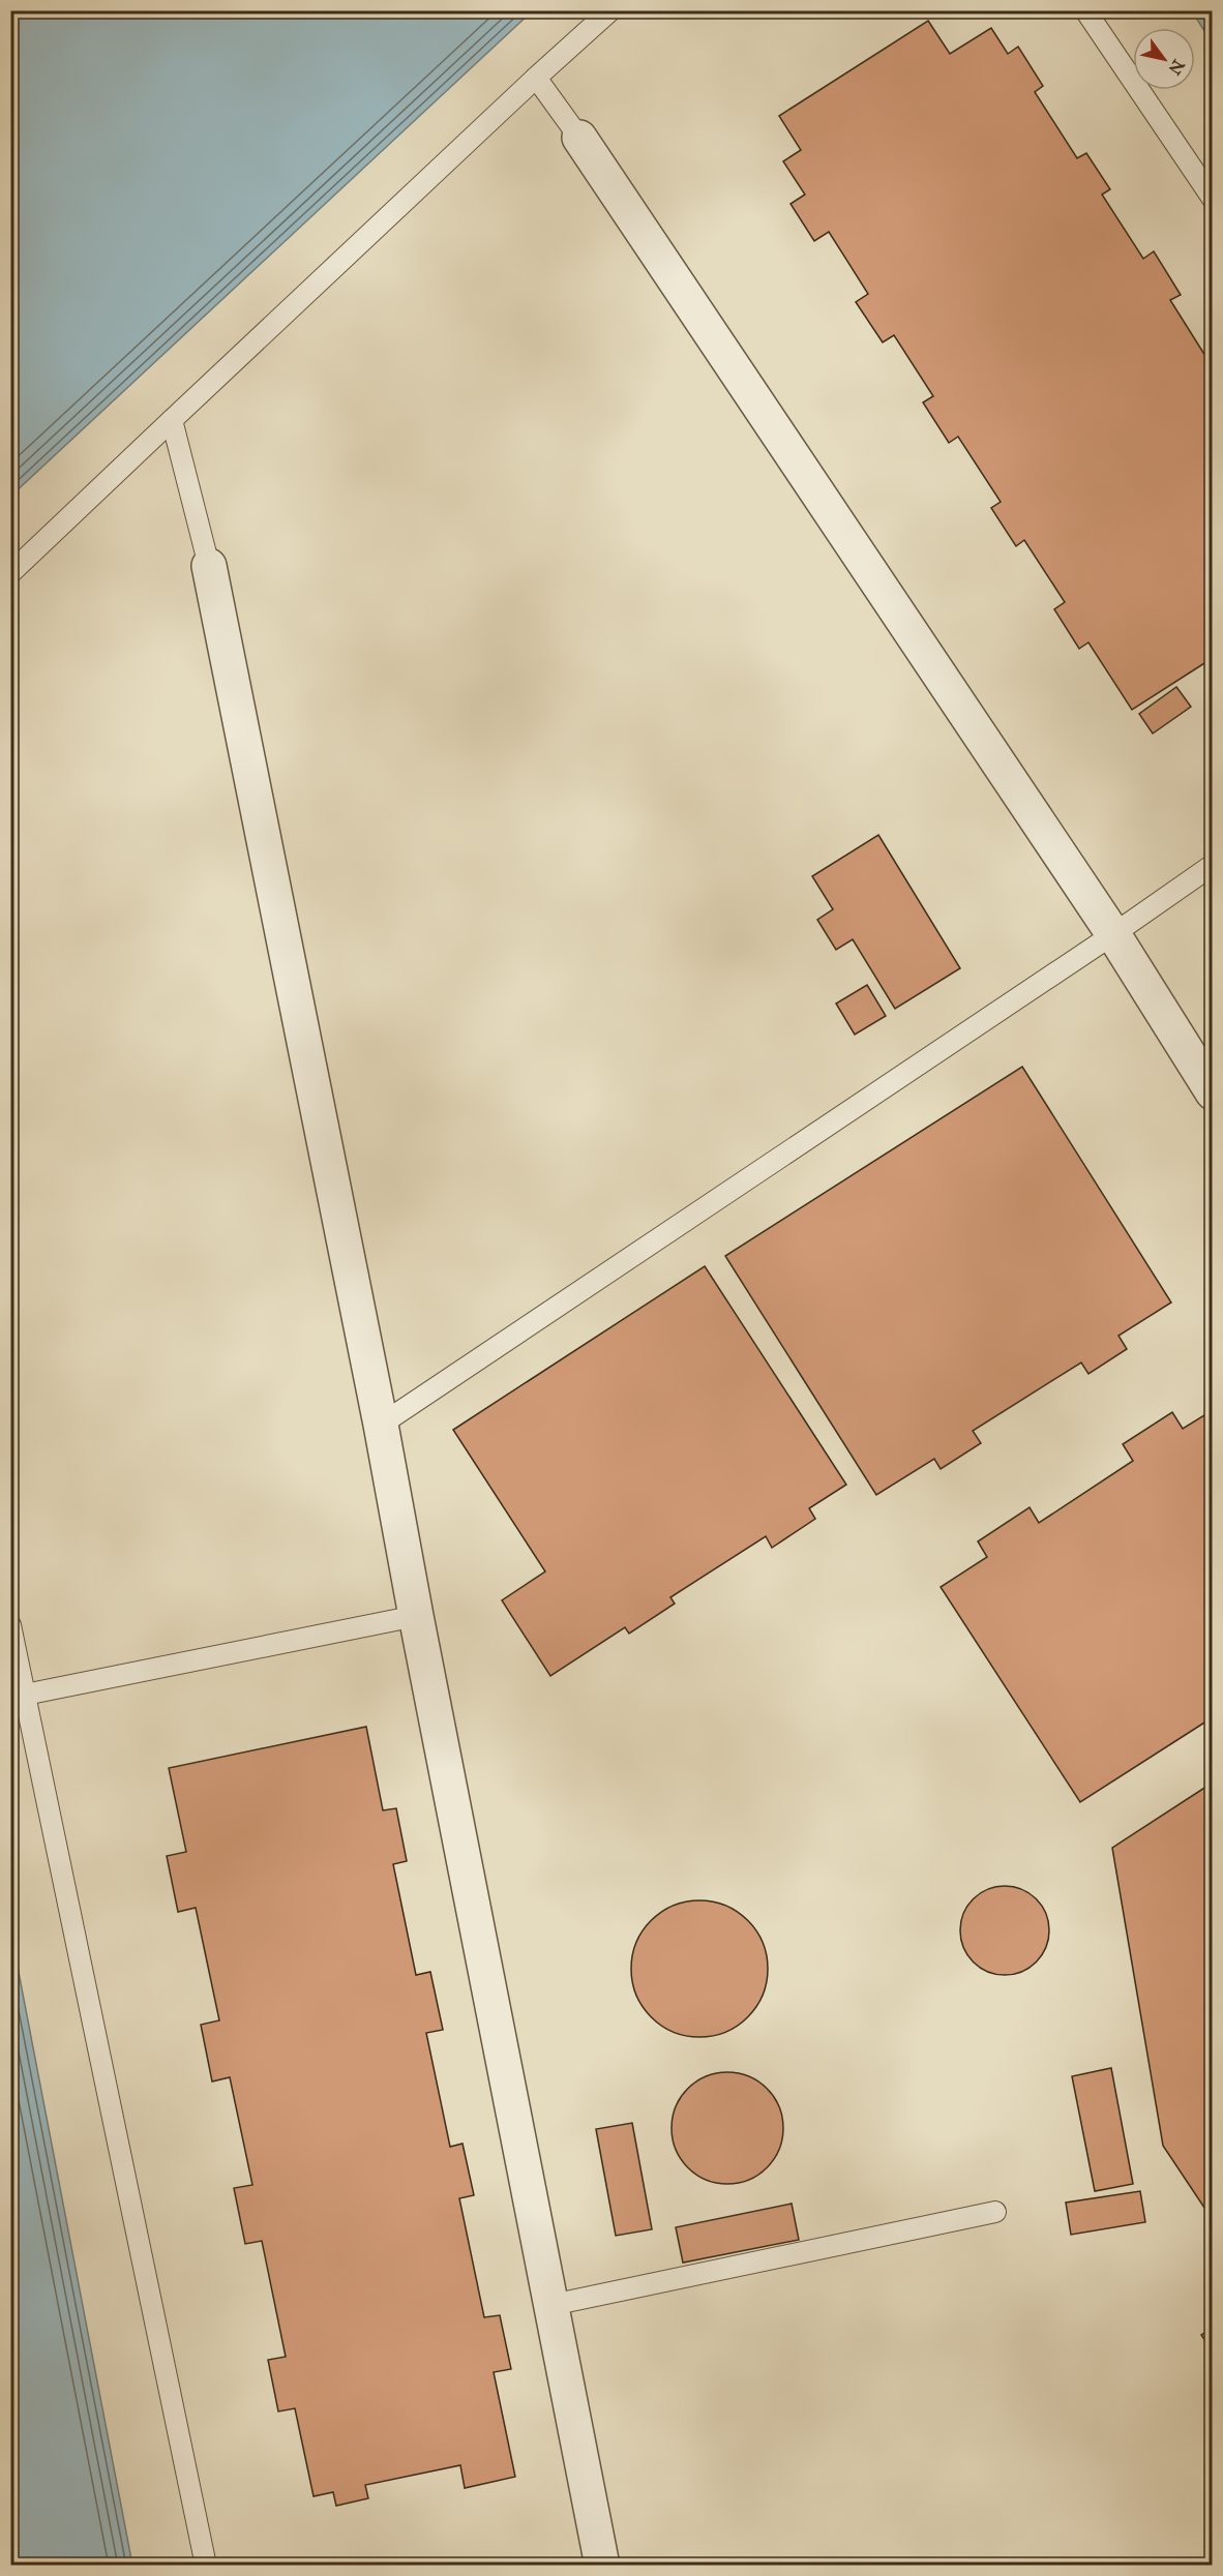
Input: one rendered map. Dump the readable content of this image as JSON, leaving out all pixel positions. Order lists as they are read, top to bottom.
{
  "north": "bottom right"
}
